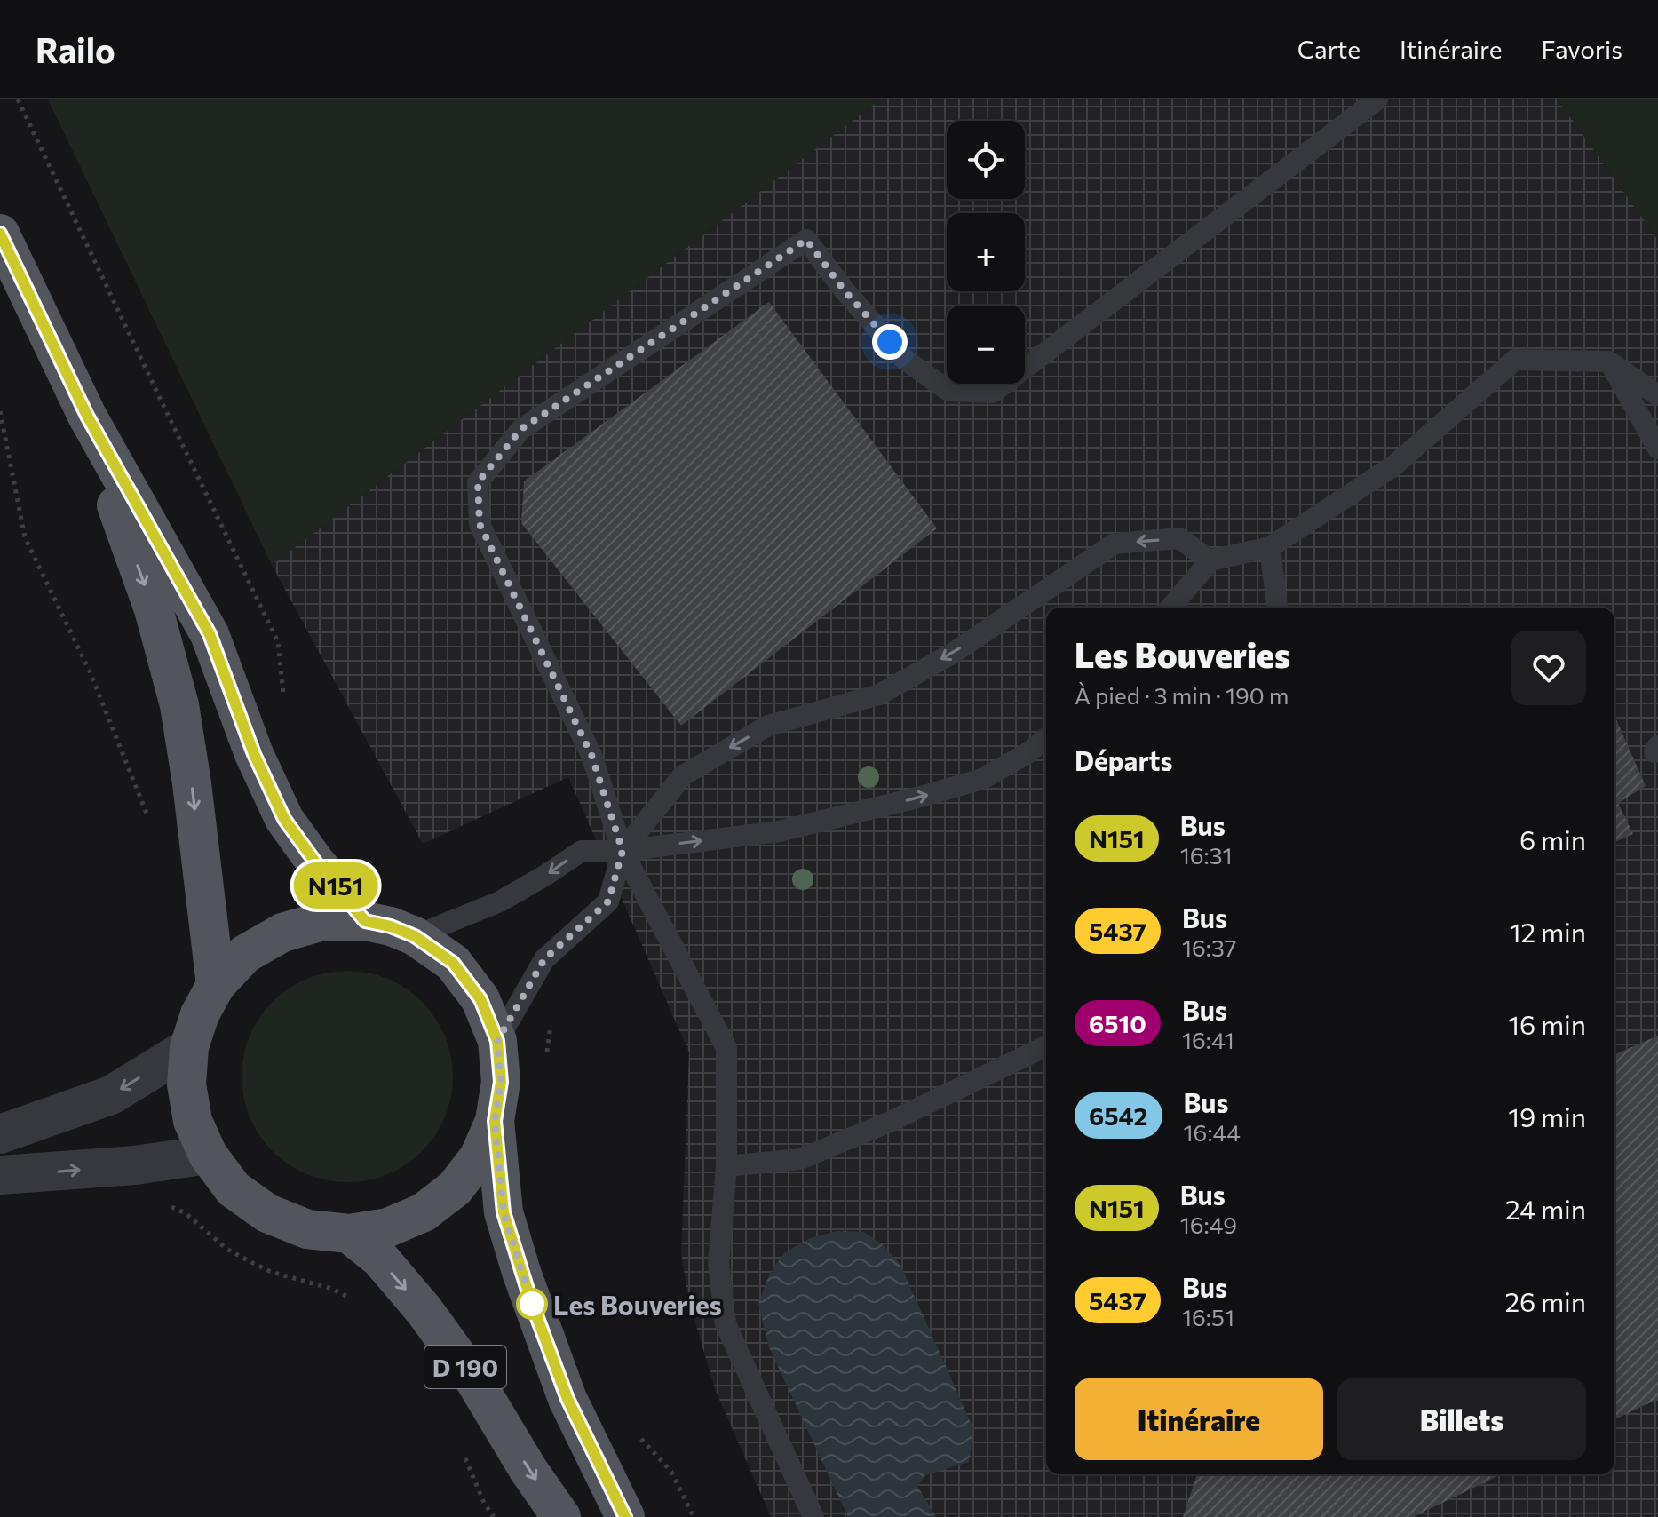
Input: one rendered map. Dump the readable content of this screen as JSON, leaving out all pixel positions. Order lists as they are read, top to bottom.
{
  "streets": {
    "main road": ["D 190"]
  },
  "places": ["Les Bouveries"],
  "lines": ["bus line N151"],
  "page": {
    "header": "Railo",
    "nav": ["Carte", "Itinéraire", "Favoris"],
    "on_map": "N151",
    "map_buttons": ["+", "−"],
    "heading": [
      ["Les Bouveries", "À pied · 3 min · 190 m"],
      "Départs"
    ],
    "list": [
      {
        "mark": "N151",
        "name": "Bus",
        "note": "16:31",
        "value": "6 min"
      },
      {
        "mark": "5437",
        "name": "Bus",
        "note": "16:37",
        "value": "12 min"
      },
      {
        "mark": "6510",
        "name": "Bus",
        "note": "16:41",
        "value": "16 min"
      },
      {
        "mark": "6542",
        "name": "Bus",
        "note": "16:44",
        "value": "19 min"
      },
      {
        "mark": "N151",
        "name": "Bus",
        "note": "16:49",
        "value": "24 min"
      },
      {
        "mark": "5437",
        "name": "Bus",
        "note": "16:51",
        "value": "26 min"
      }
    ],
    "buttons": ["Itinéraire", "Billets"]
  }
}
